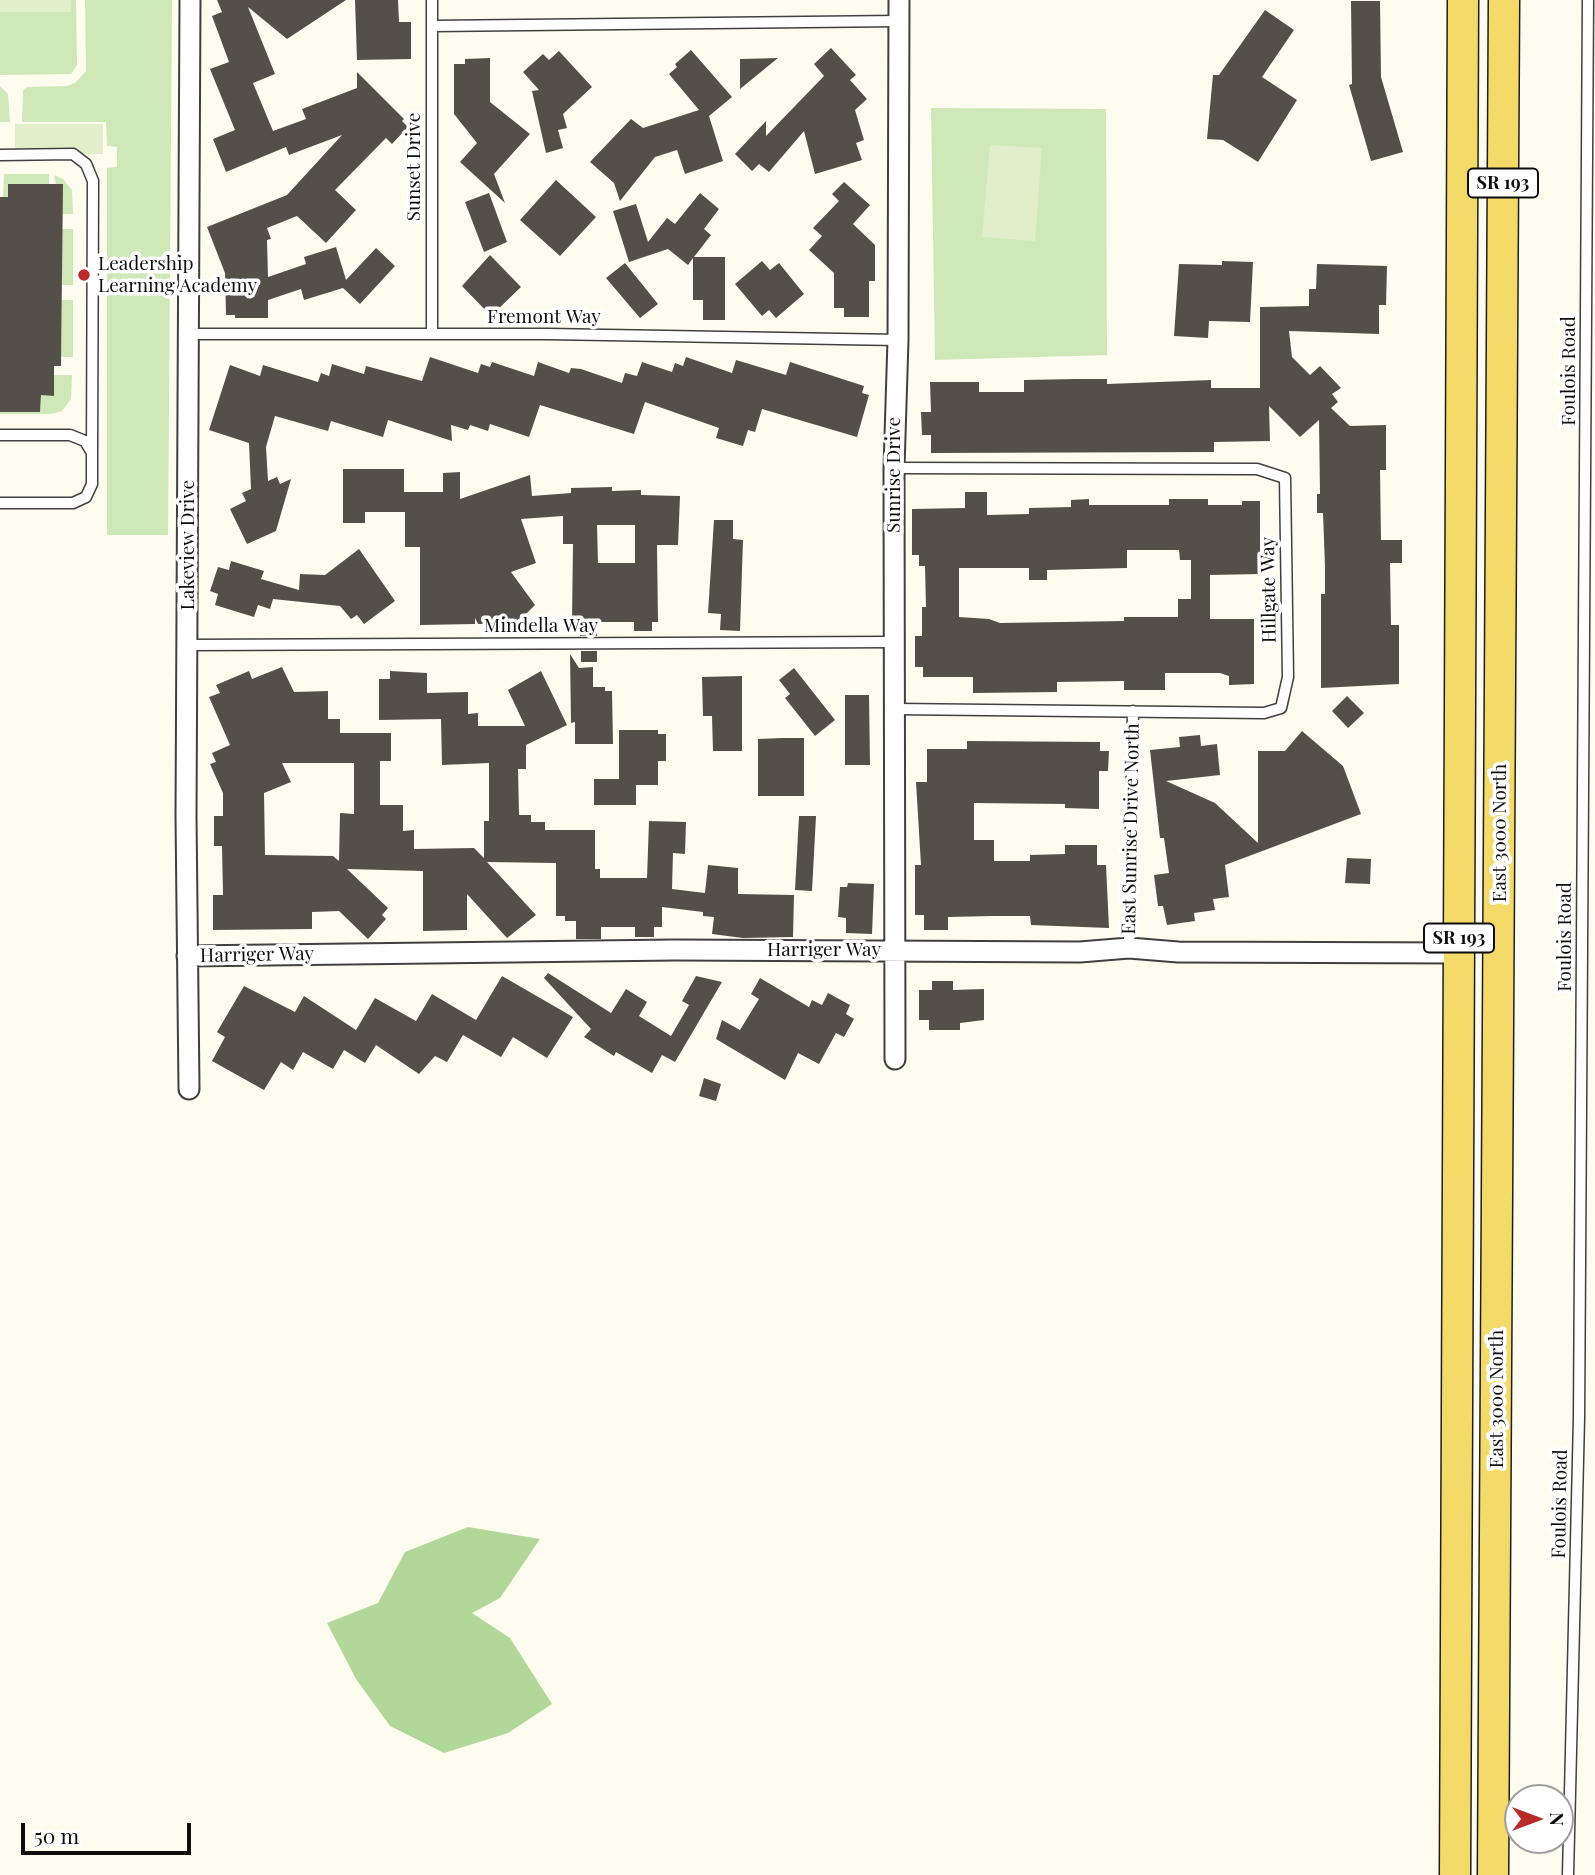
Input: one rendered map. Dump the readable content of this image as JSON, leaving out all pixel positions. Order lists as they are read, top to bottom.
{
  "streets": {
    "main road": ["SR 193", "East 3000 North"],
    "street": ["Sunrise Drive", "Lakeview Drive", "Harriger Way"],
    "lane": [
      "Sunset Drive",
      "Fremont Way",
      "Foulois Road",
      "Hillgate Way",
      "Mindella Way",
      "East Sunrise Drive North"
    ]
  },
  "crossings": [
    ["Sunset Drive", "Fremont Way"],
    ["Fremont Way", "Sunrise Drive"],
    ["Fremont Way", "Lakeview Drive"],
    ["Sunrise Drive", "Hillgate Way"],
    ["Sunrise Drive", "Mindella Way"],
    ["Sunrise Drive", "Harriger Way"],
    ["Lakeview Drive", "Mindella Way"],
    ["Lakeview Drive", "Harriger Way"],
    ["Hillgate Way", "East Sunrise Drive North"],
    ["East Sunrise Drive North", "Harriger Way"],
    ["East 3000 North", "Harriger Way"]
  ],
  "places": ["Leadership Learning Academy"],
  "scale_bar": "50 m",
  "north": "right"
}
